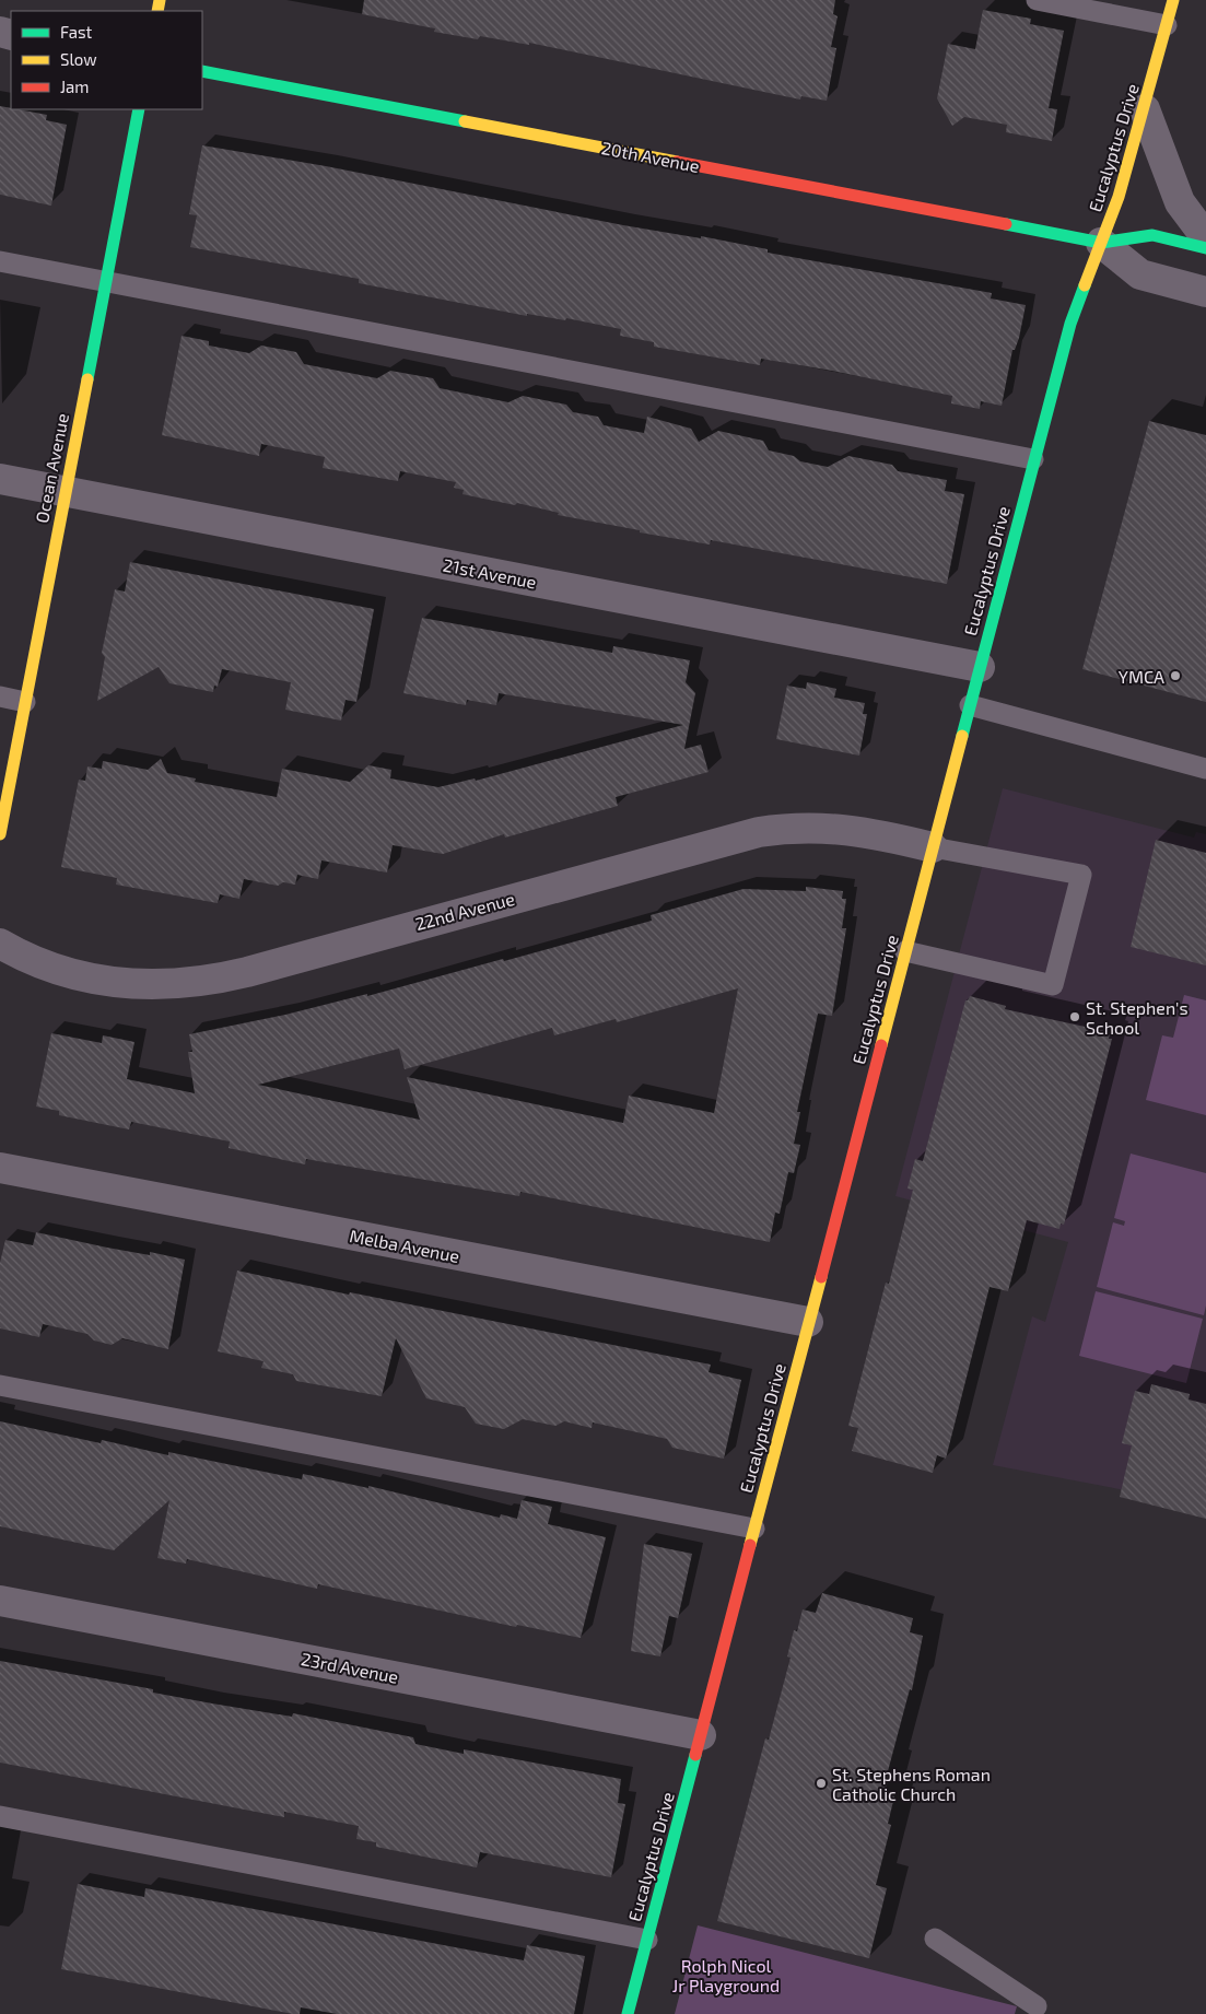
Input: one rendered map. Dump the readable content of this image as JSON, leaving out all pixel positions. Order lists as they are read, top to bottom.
{
  "streets": {
    "street": [
      "Eucalyptus Drive",
      "20th Avenue",
      "Ocean Avenue",
      "21st Avenue",
      "22nd Avenue",
      "Melba Avenue",
      "23rd Avenue"
    ]
  },
  "crossings": [
    ["Eucalyptus Drive", "20th Avenue"],
    ["Eucalyptus Drive", "21st Avenue"],
    ["Eucalyptus Drive", "22nd Avenue"],
    ["Eucalyptus Drive", "Melba Avenue"],
    ["Eucalyptus Drive", "23rd Avenue"],
    ["Ocean Avenue", "21st Avenue"]
  ],
  "parks": ["Rolph Nicol Jr Playground"],
  "places": ["YMCA", "St. Stephen's School", "St. Stephens Roman Catholic Church"],
  "legend": ["Fast", "Slow", "Jam"]
}
